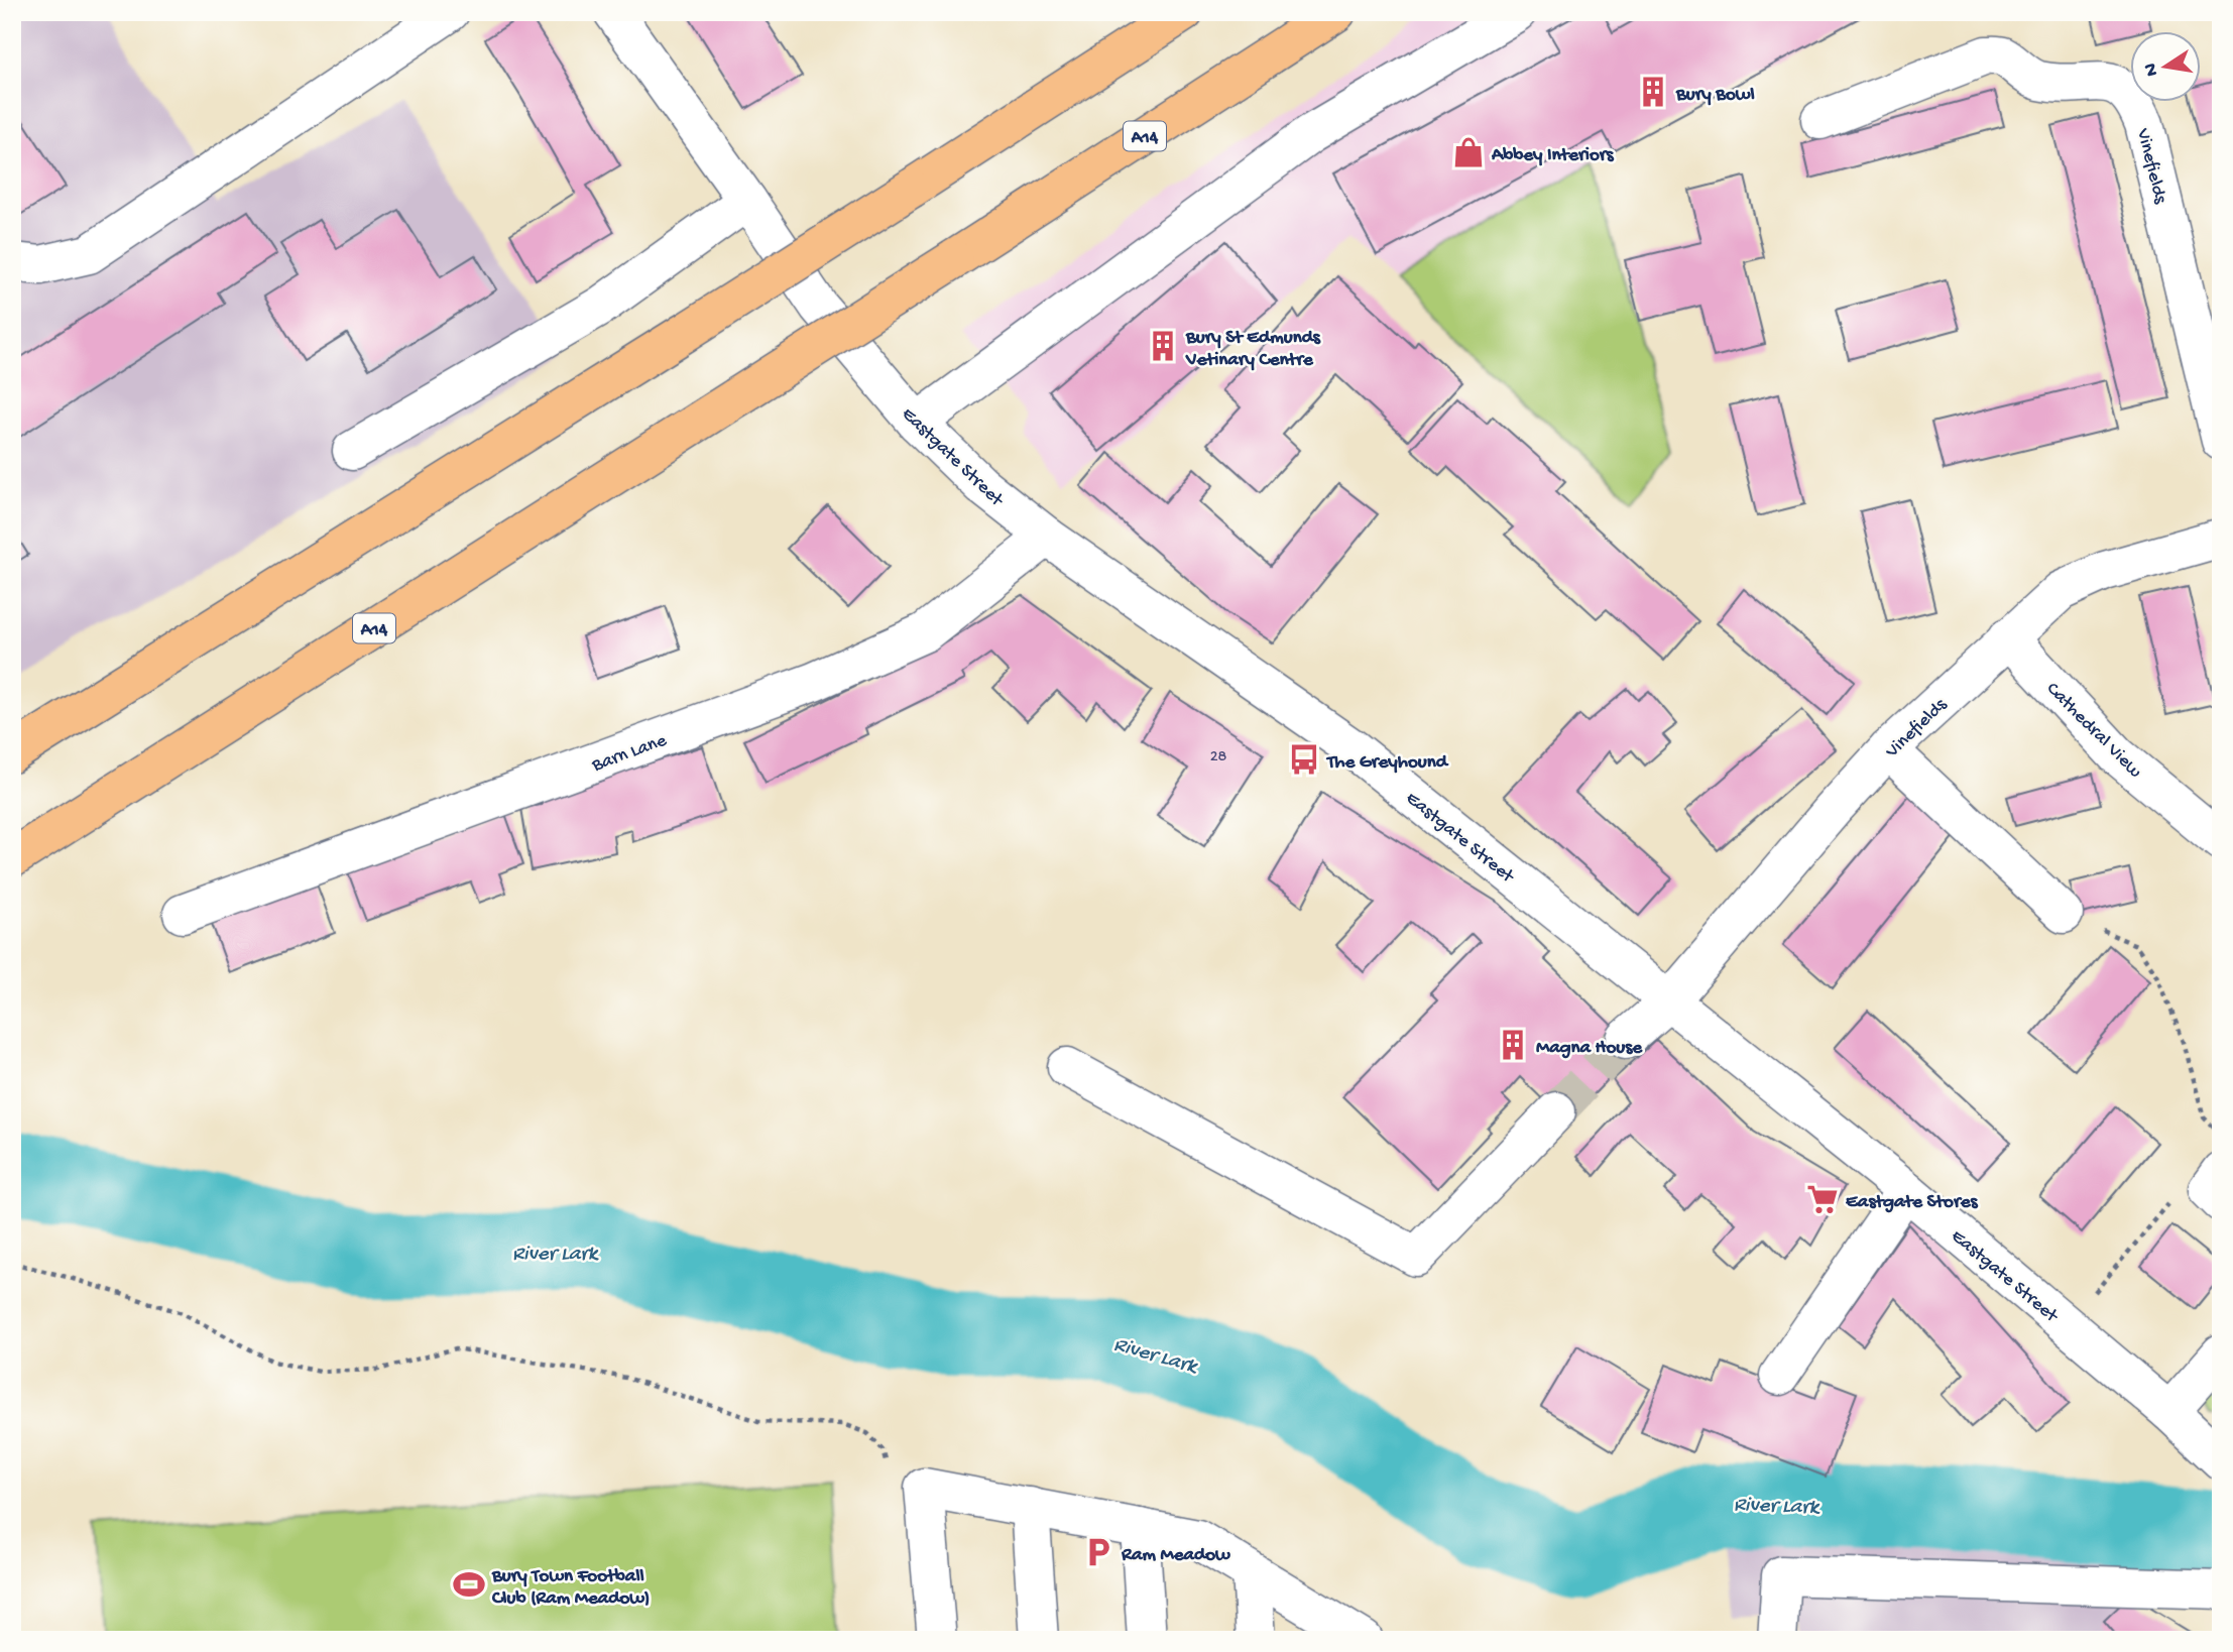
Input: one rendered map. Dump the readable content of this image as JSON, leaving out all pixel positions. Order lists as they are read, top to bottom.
{
  "streets": {
    "highway": ["A14"],
    "street": [
      "Vinefields",
      "Eastgate Street",
      "Cathedral View",
      "Barn Lane"
    ]
  },
  "crossings": [
    ["Vinefields", "Eastgate Street"],
    ["Vinefields", "Cathedral View"],
    ["Eastgate Street", "Barn Lane"]
  ],
  "water": ["River Lark"],
  "places": {
    "building": ["Bury Bowl", "Bury St Edmunds Vetinary Centre", "Magna House"],
    "shop": ["Abbey Interiors"],
    "bus stop": ["The Greyhound"],
    "supermarket": ["Eastgate Stores"],
    "parking": ["Ram Meadow"],
    "sports": ["Bury Town Football Club (Ram Meadow)"]
  },
  "house_numbers": ["28"],
  "north": "left"
}
